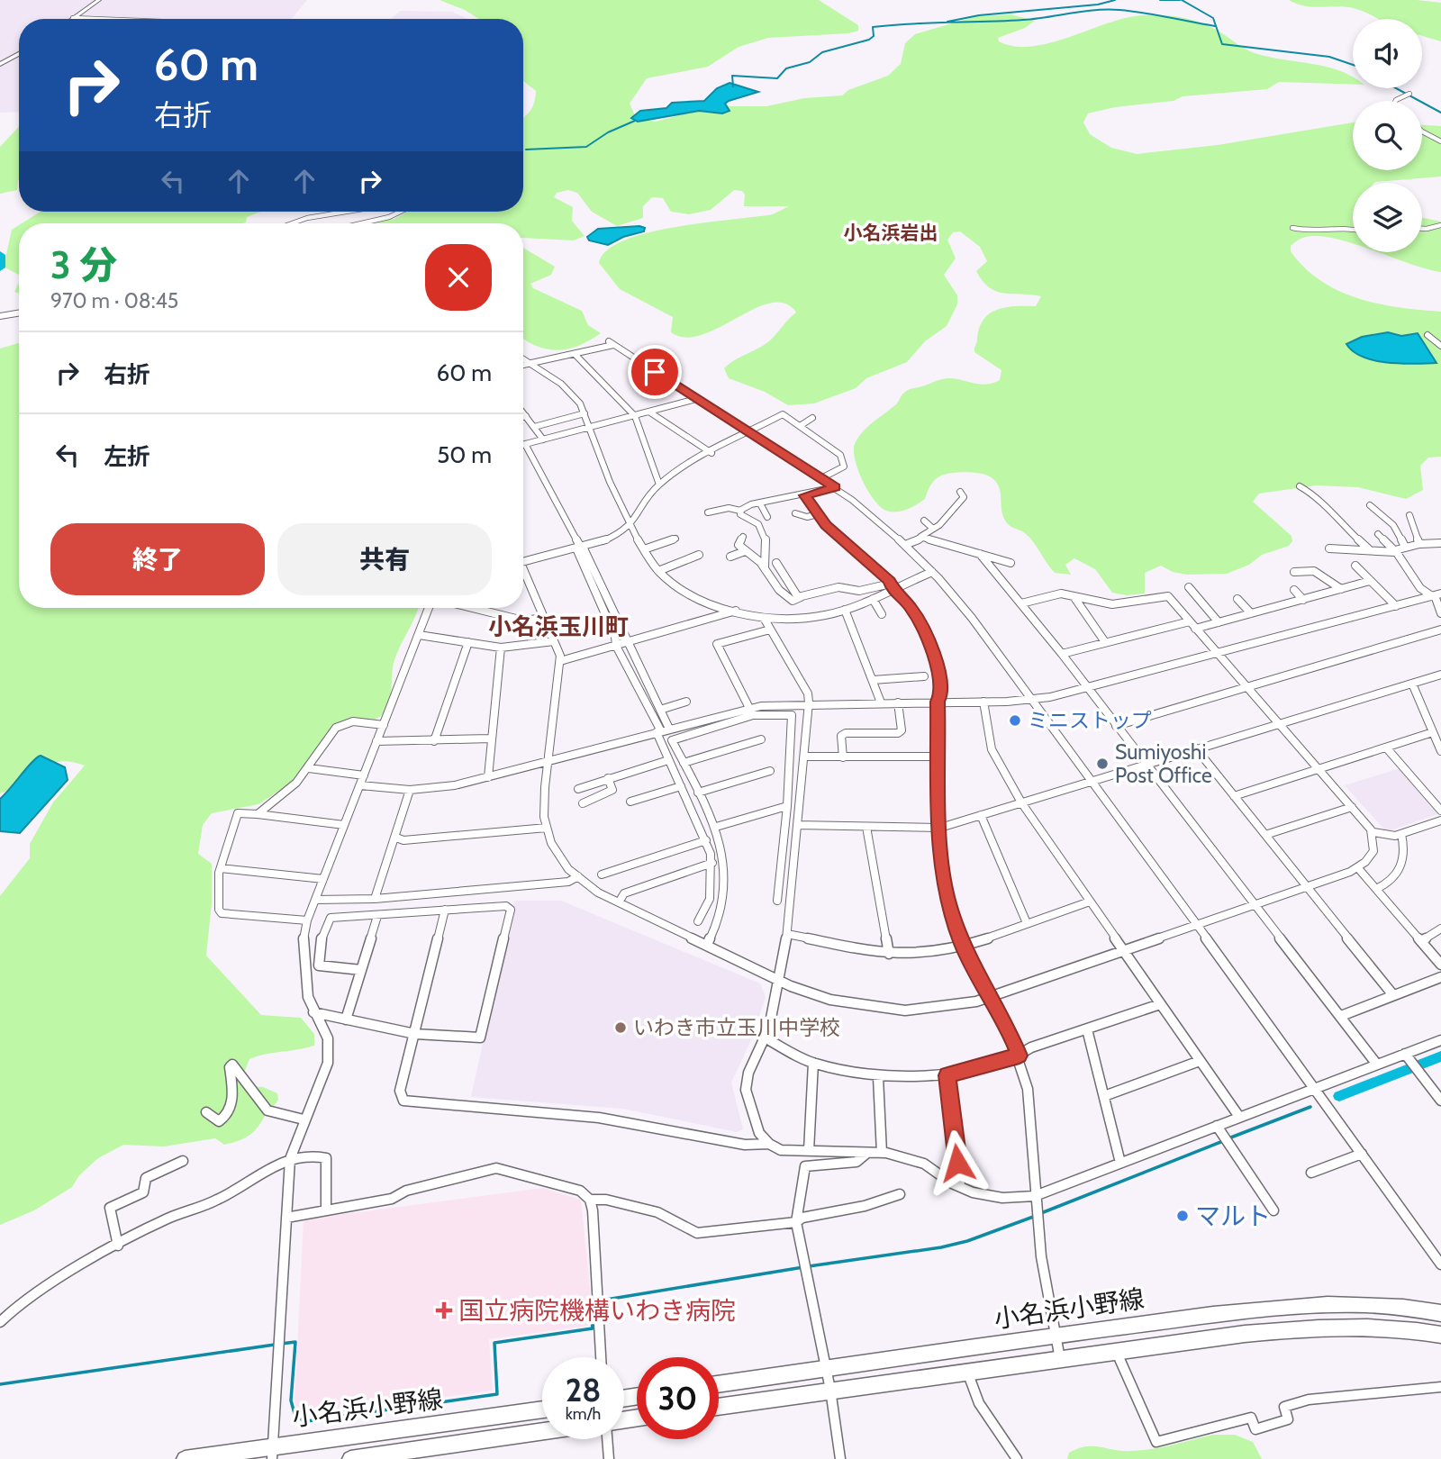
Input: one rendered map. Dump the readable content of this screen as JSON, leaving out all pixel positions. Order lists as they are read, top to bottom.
{
  "streets": {
    "main road": ["小名浜小野線"]
  },
  "districts": ["小名浜岩出", "小名浜玉川町"],
  "places": {
    "other": [
      "ミニストップ",
      "Sumiyoshi Post Office",
      "いわき市立玉川中学校",
      "マルト"
    ],
    "health": ["国立病院機構いわき病院"]
  },
  "page": {
    "turn": ["60 m", "右折"],
    "heading": ["3 分", "970 m · 08:45"],
    "list": [
      {
        "name": "右折",
        "value": "60 m"
      },
      {
        "name": "左折",
        "value": "50 m"
      }
    ],
    "buttons": ["終了", "共有"],
    "speed": "28 km/h",
    "limit": "30"
  }
}
